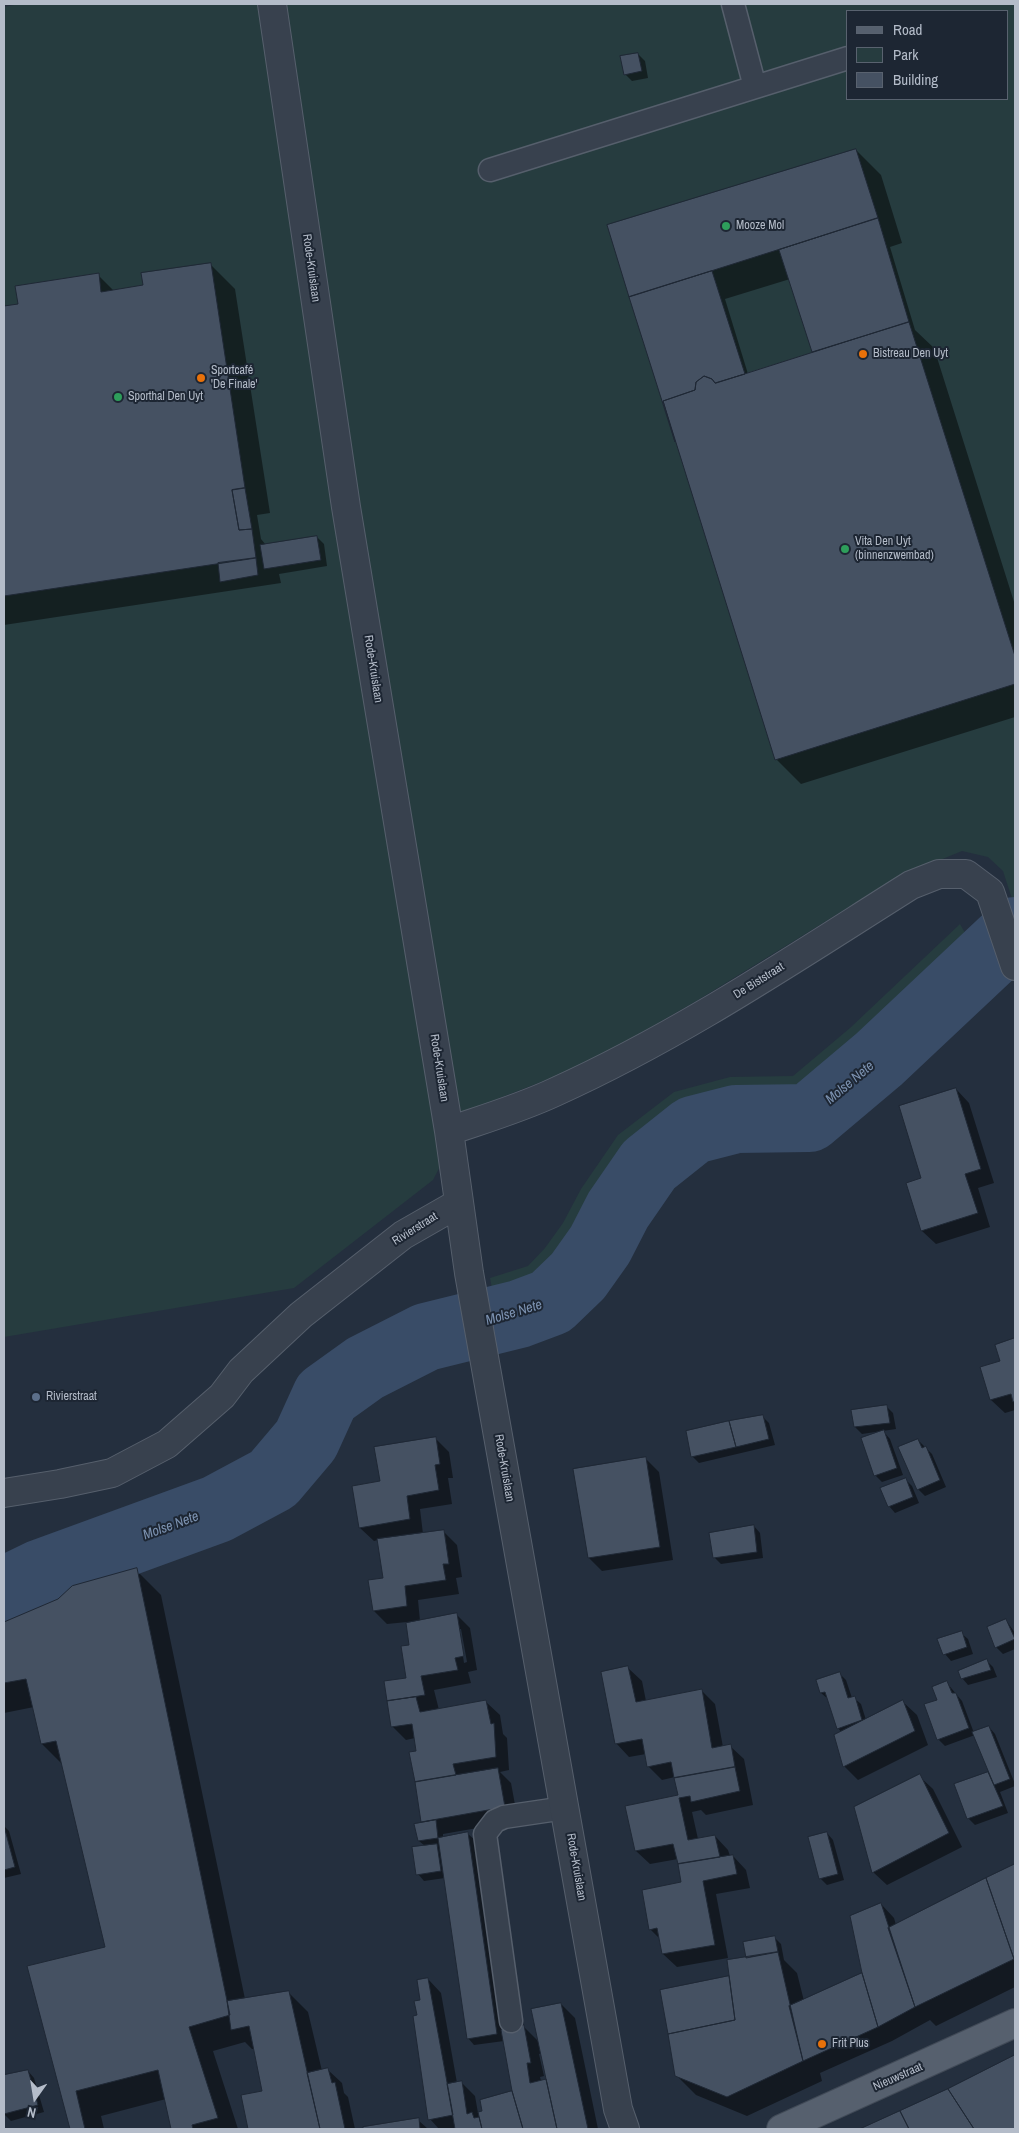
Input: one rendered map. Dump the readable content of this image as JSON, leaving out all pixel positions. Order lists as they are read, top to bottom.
{
  "streets": {
    "main road": ["Nieuwstraat"],
    "street": ["Rode-Kruislaan", "De Biststraat", "Rivierstraat"]
  },
  "crossings": [
    ["Rode-Kruislaan", "De Biststraat"],
    ["Rode-Kruislaan", "Rivierstraat"]
  ],
  "water": ["Molse Nete"],
  "places": [
    "Mooze Mol",
    "Bistreau Den Uyt",
    "Sportcafé 'De Finale'",
    "Sporthal Den Uyt",
    "Vita Den Uyt (binnenzwembad)",
    "Rivierstraat",
    "Frit Plus"
  ],
  "legend": ["Road", "Park", "Building"],
  "north": "bottom"
}
